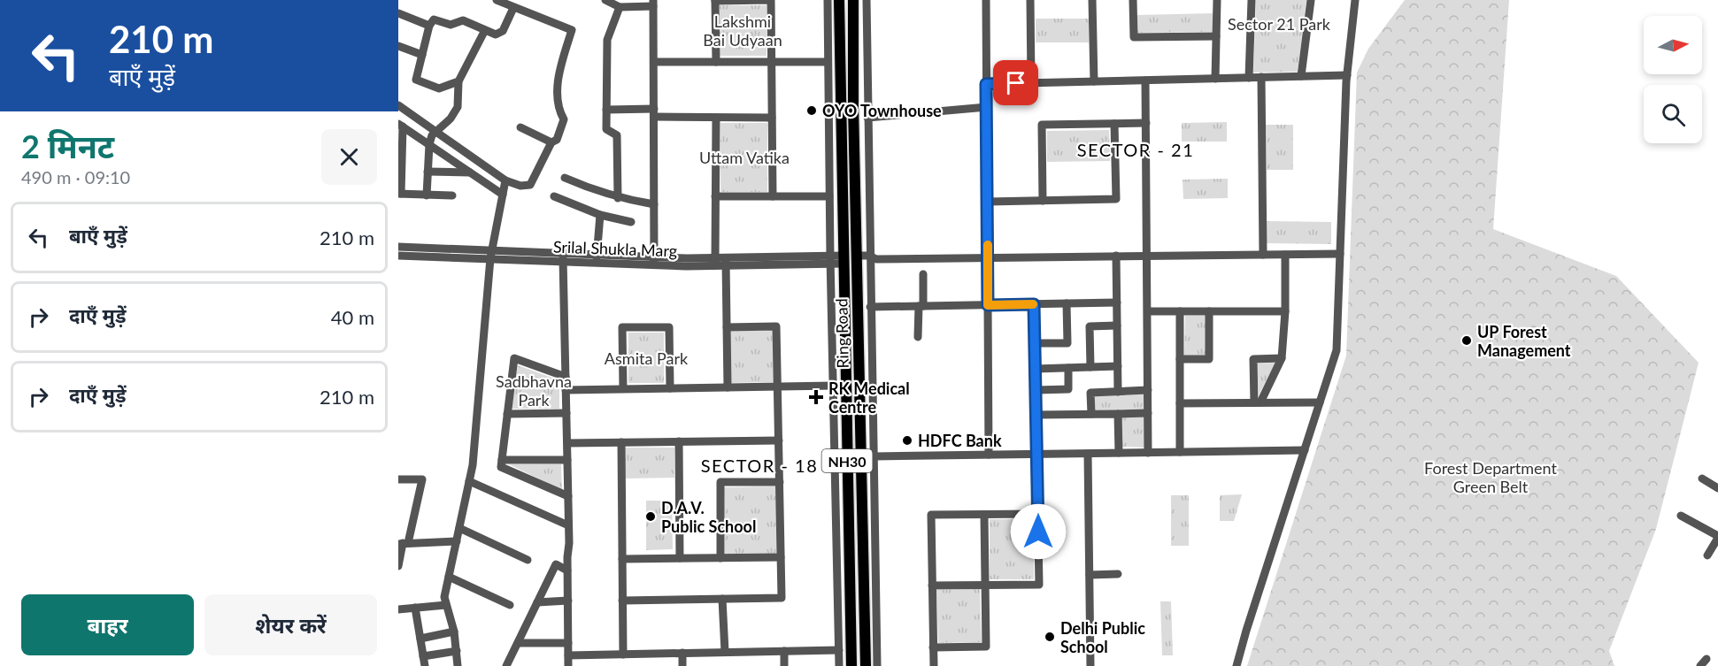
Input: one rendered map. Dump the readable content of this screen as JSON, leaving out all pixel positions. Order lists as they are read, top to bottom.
{
  "streets": {
    "highway": ["Ring Road", "NH30"],
    "street": ["Srilal Shukla Marg"]
  },
  "crossings": [
    ["Srilal Shukla Marg", "Ring Road"]
  ],
  "districts": ["SECTOR - 21", "SECTOR - 18"],
  "parks": [
    "Lakshmi Bai Udyaan",
    "Sector 21 Park",
    "Uttam Vatika",
    "Asmita Park",
    "Sadbhavna Park",
    "Forest Department Green Belt"
  ],
  "places": {
    "other": [
      "OYO Townhouse",
      "UP Forest Management",
      "HDFC Bank",
      "D.A.V. Public School",
      "Delhi Public School"
    ],
    "health": ["RK Medical Centre"]
  },
  "north": "right",
  "page": {
    "turn": ["210 m", "बाएँ मुड़ें"],
    "heading": ["2 मिनट", "490 m · 09:10"],
    "list": [
      {
        "name": "बाएँ मुड़ें",
        "value": "210 m"
      },
      {
        "name": "दाएँ मुड़ें",
        "value": "40 m"
      },
      {
        "name": "दाएँ मुड़ें",
        "value": "210 m"
      }
    ],
    "buttons": ["बाहर", "शेयर करें"]
  }
}
